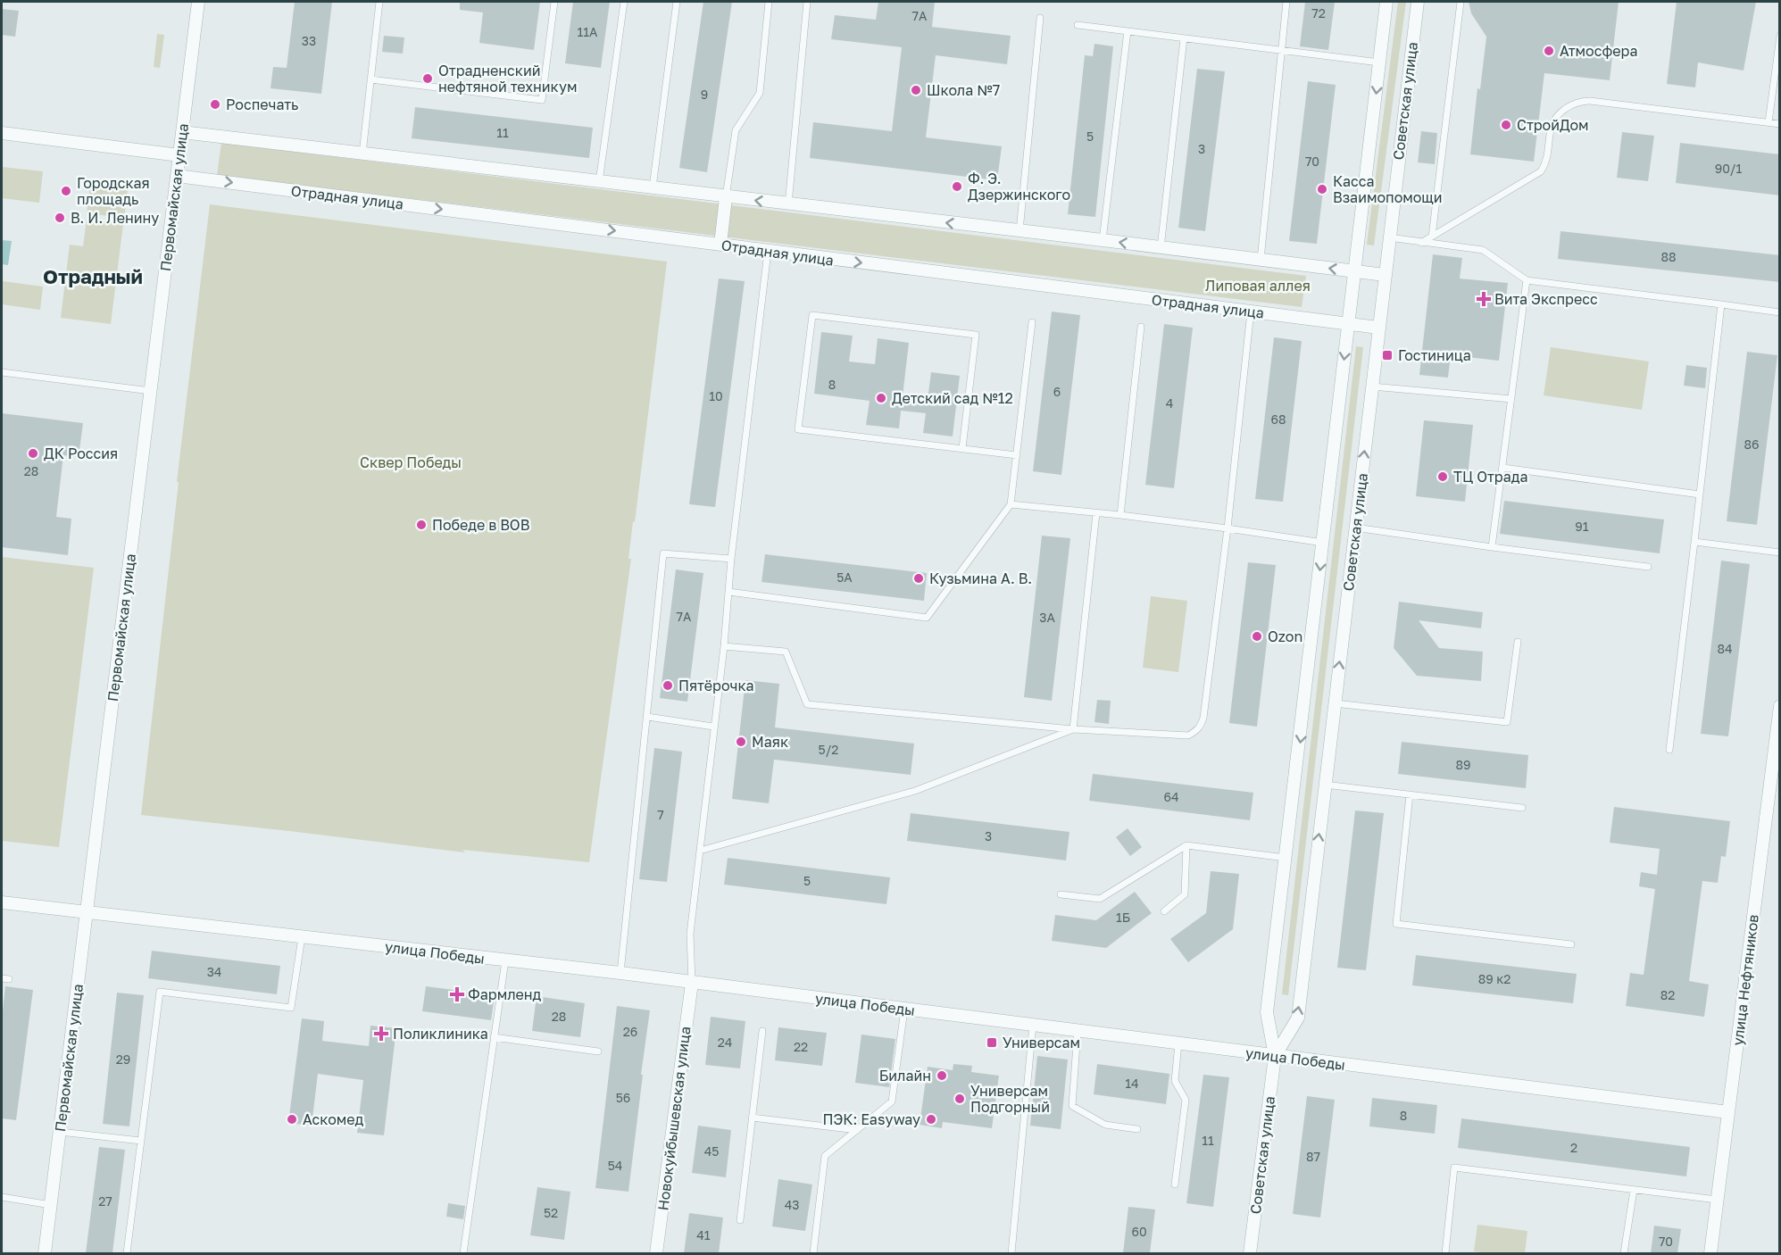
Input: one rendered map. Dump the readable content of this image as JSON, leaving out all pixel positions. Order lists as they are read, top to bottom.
{
  "streets": {
    "street": [
      "Советская улица",
      "Первомайская улица",
      "Отрадная улица",
      "улица Победы",
      "улица Нефтяников",
      "Новокуйбышевская улица"
    ]
  },
  "crossings": [
    ["Советская улица", "Отрадная улица"],
    ["Советская улица", "улица Победы"],
    ["Первомайская улица", "Отрадная улица"],
    ["Первомайская улица", "улица Победы"],
    ["улица Победы", "улица Нефтяников"],
    ["улица Победы", "Новокуйбышевская улица"]
  ],
  "districts": ["Отрадный"],
  "parks": ["Липовая аллея", "Сквер Победы"],
  "places": {
    "other": [
      "Атмосфера",
      "Отрадненский нефтяной техникум",
      "Школа №7",
      "Роспечать",
      "СтройДом",
      "Ф. Э. Дзержинского",
      "Касса Взаимопомощи",
      "Городская площадь",
      "В. И. Ленину",
      "Детский сад №12",
      "ДК Россия",
      "ТЦ Отрада",
      "Победе в ВОВ",
      "Кузьмина А. В.",
      "Ozon",
      "Пятёрочка",
      "Маяк",
      "Билайн",
      "Универсам Подгорный",
      "Аскомед",
      "ПЭК: Easyway"
    ],
    "health": ["Вита Экспресс", "Фармленд", "Поликлиника"],
    "transit": ["Гостиница", "Универсам"]
  },
  "house_numbers": [
    "72",
    "7А",
    "11А",
    "33",
    "9",
    "11",
    "5",
    "3",
    "70",
    "90/1",
    "88",
    "8",
    "6",
    "10",
    "4",
    "68",
    "86",
    "28",
    "91",
    "5А",
    "7А",
    "3А",
    "84",
    "5/2",
    "89",
    "64",
    "7",
    "3",
    "5",
    "1Б",
    "34",
    "89 к2",
    "82",
    "28",
    "26",
    "24",
    "22",
    "29",
    "14",
    "56",
    "8",
    "11",
    "2",
    "45",
    "87",
    "54",
    "27",
    "43",
    "52",
    "60",
    "41",
    "70"
  ]
}
